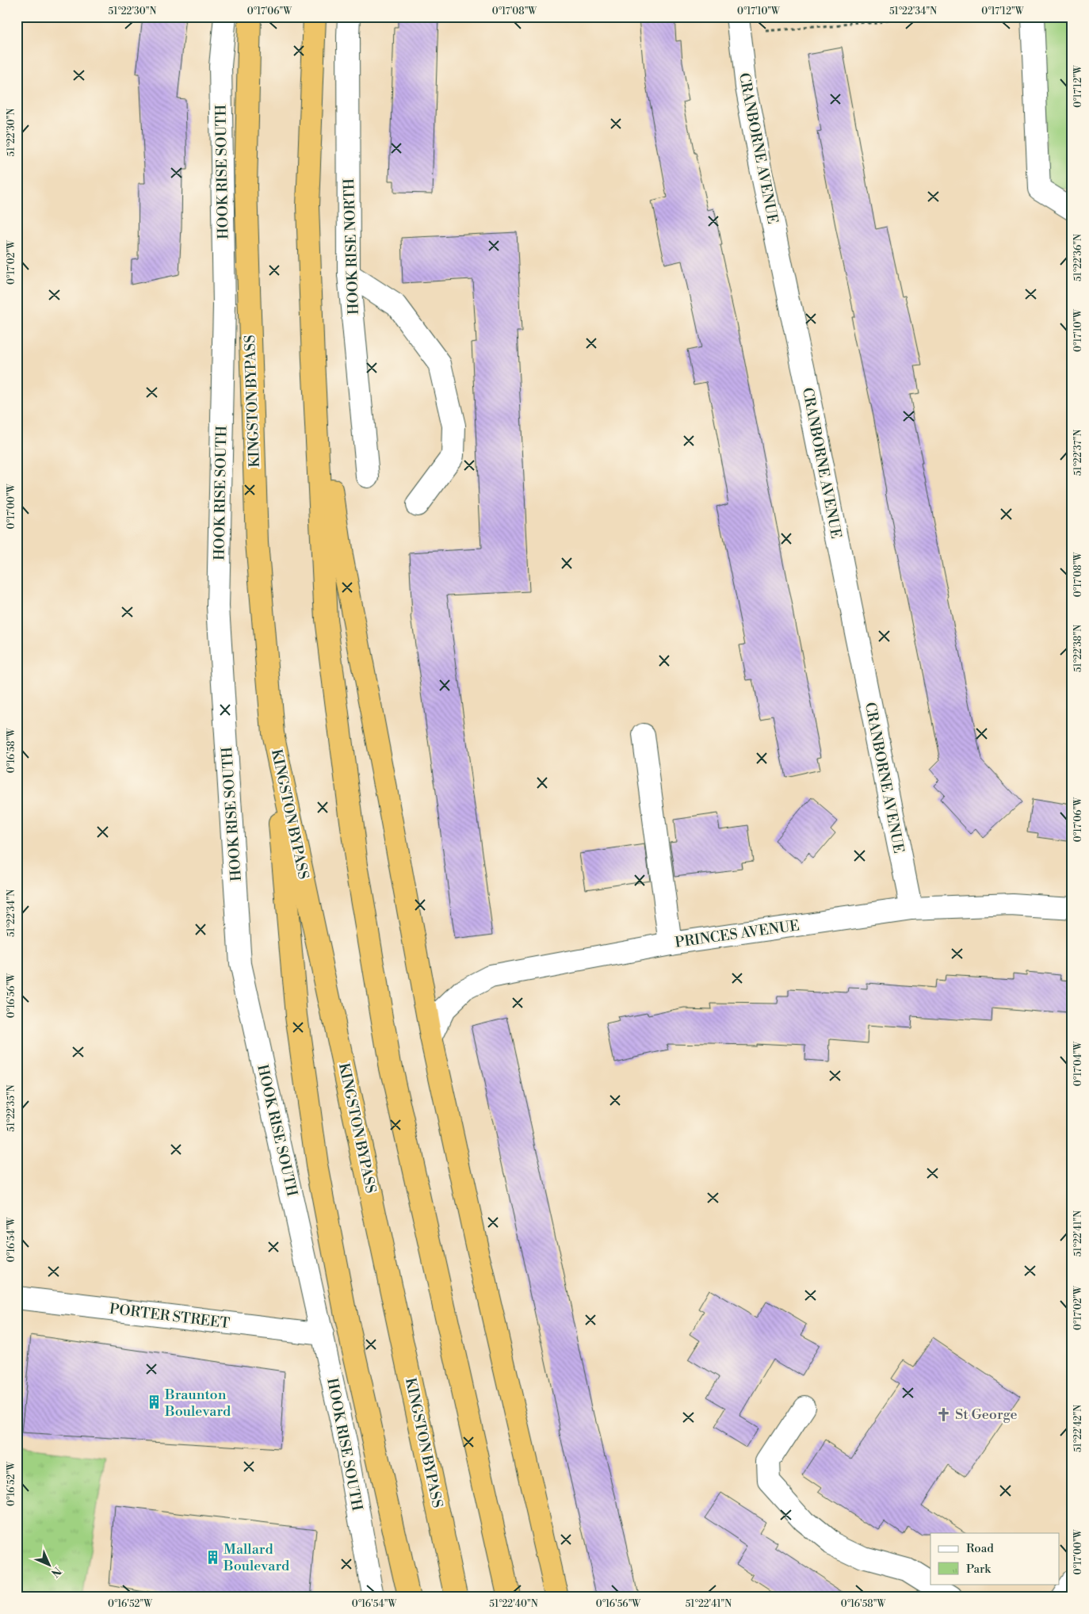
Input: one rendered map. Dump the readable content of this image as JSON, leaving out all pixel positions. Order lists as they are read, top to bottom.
{
  "streets": {
    "highway": ["KINGSTON BYPASS"],
    "street": [
      "CRANBORNE AVENUE",
      "HOOK RISE SOUTH",
      "HOOK RISE NORTH",
      "PRINCES AVENUE",
      "PORTER STREET"
    ]
  },
  "crossings": [
    ["CRANBORNE AVENUE", "PRINCES AVENUE"],
    ["HOOK RISE SOUTH", "PORTER STREET"]
  ],
  "places": {
    "building": ["Braunton Boulevard", "Mallard Boulevard"],
    "church": ["St George"]
  },
  "legend": ["Road", "Park"],
  "north": "bottom right",
  "coordinates": [
    "51°22'30\"N",
    "0°17'06\"W",
    "0°17'08\"W",
    "0°17'10\"W",
    "51°22'34\"N",
    "0°17'12\"W",
    "51°22'36\"N",
    "0°17'02\"W",
    "51°22'37\"N",
    "0°17'00\"W",
    "51°22'38\"N",
    "0°16'58\"W",
    "0°16'56\"W",
    "0°17'04\"W",
    "51°22'35\"N",
    "51°22'41\"N",
    "0°16'54\"W",
    "51°22'42\"N",
    "0°16'52\"W",
    "51°22'40\"N"
  ]
}
